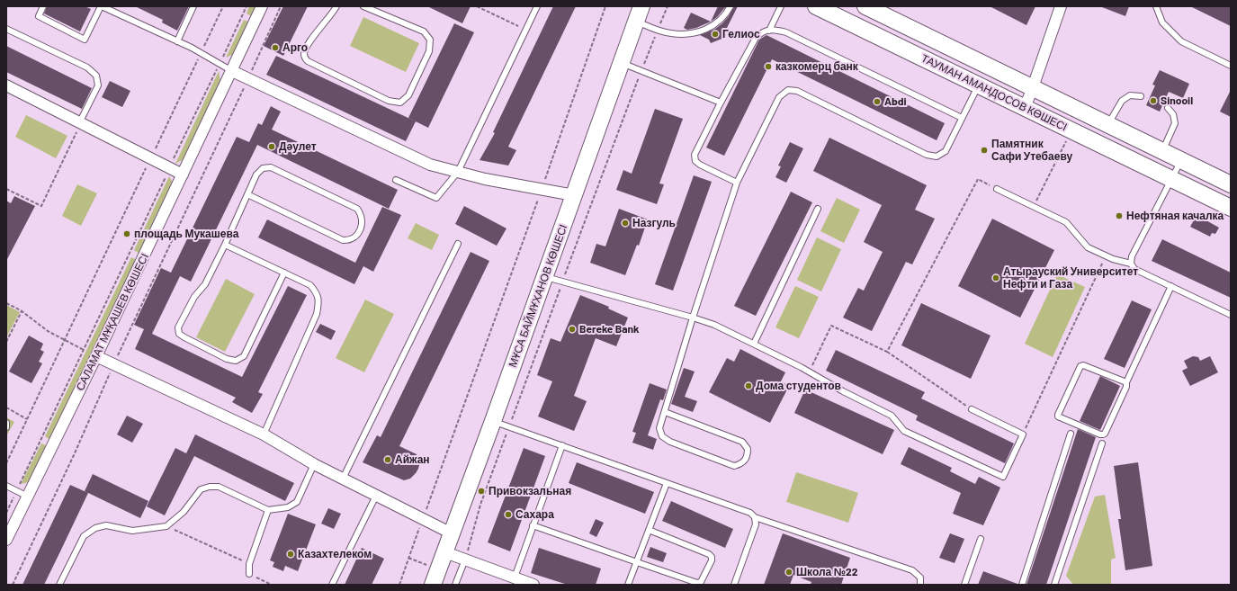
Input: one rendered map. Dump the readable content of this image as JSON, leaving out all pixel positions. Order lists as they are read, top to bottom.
{
  "streets": {
    "main road": ["ТАУМАН АМАНДОСОВ КӨШЕСІ", "МҰСА БАЙМҰХАНОВ КӨШЕСІ"],
    "street": ["САЛАМАТ МҰҚАШЕВ КӨШЕСІ"]
  },
  "places": [
    "Гелиос",
    "Арго",
    "казкомерц банк",
    "Sinooil",
    "Abdi",
    "Дәулет",
    "Памятник Сафи Утебаеву",
    "Нефтяная качалка",
    "Назгуль",
    "площадь Мукашева",
    "Атырауский Университет Нефти и Газа",
    "Bereke Bank",
    "Дома студентов",
    "Айжан",
    "Привокзальная",
    "Сахара",
    "Казахтелеком",
    "Школа №22"
  ]
}
